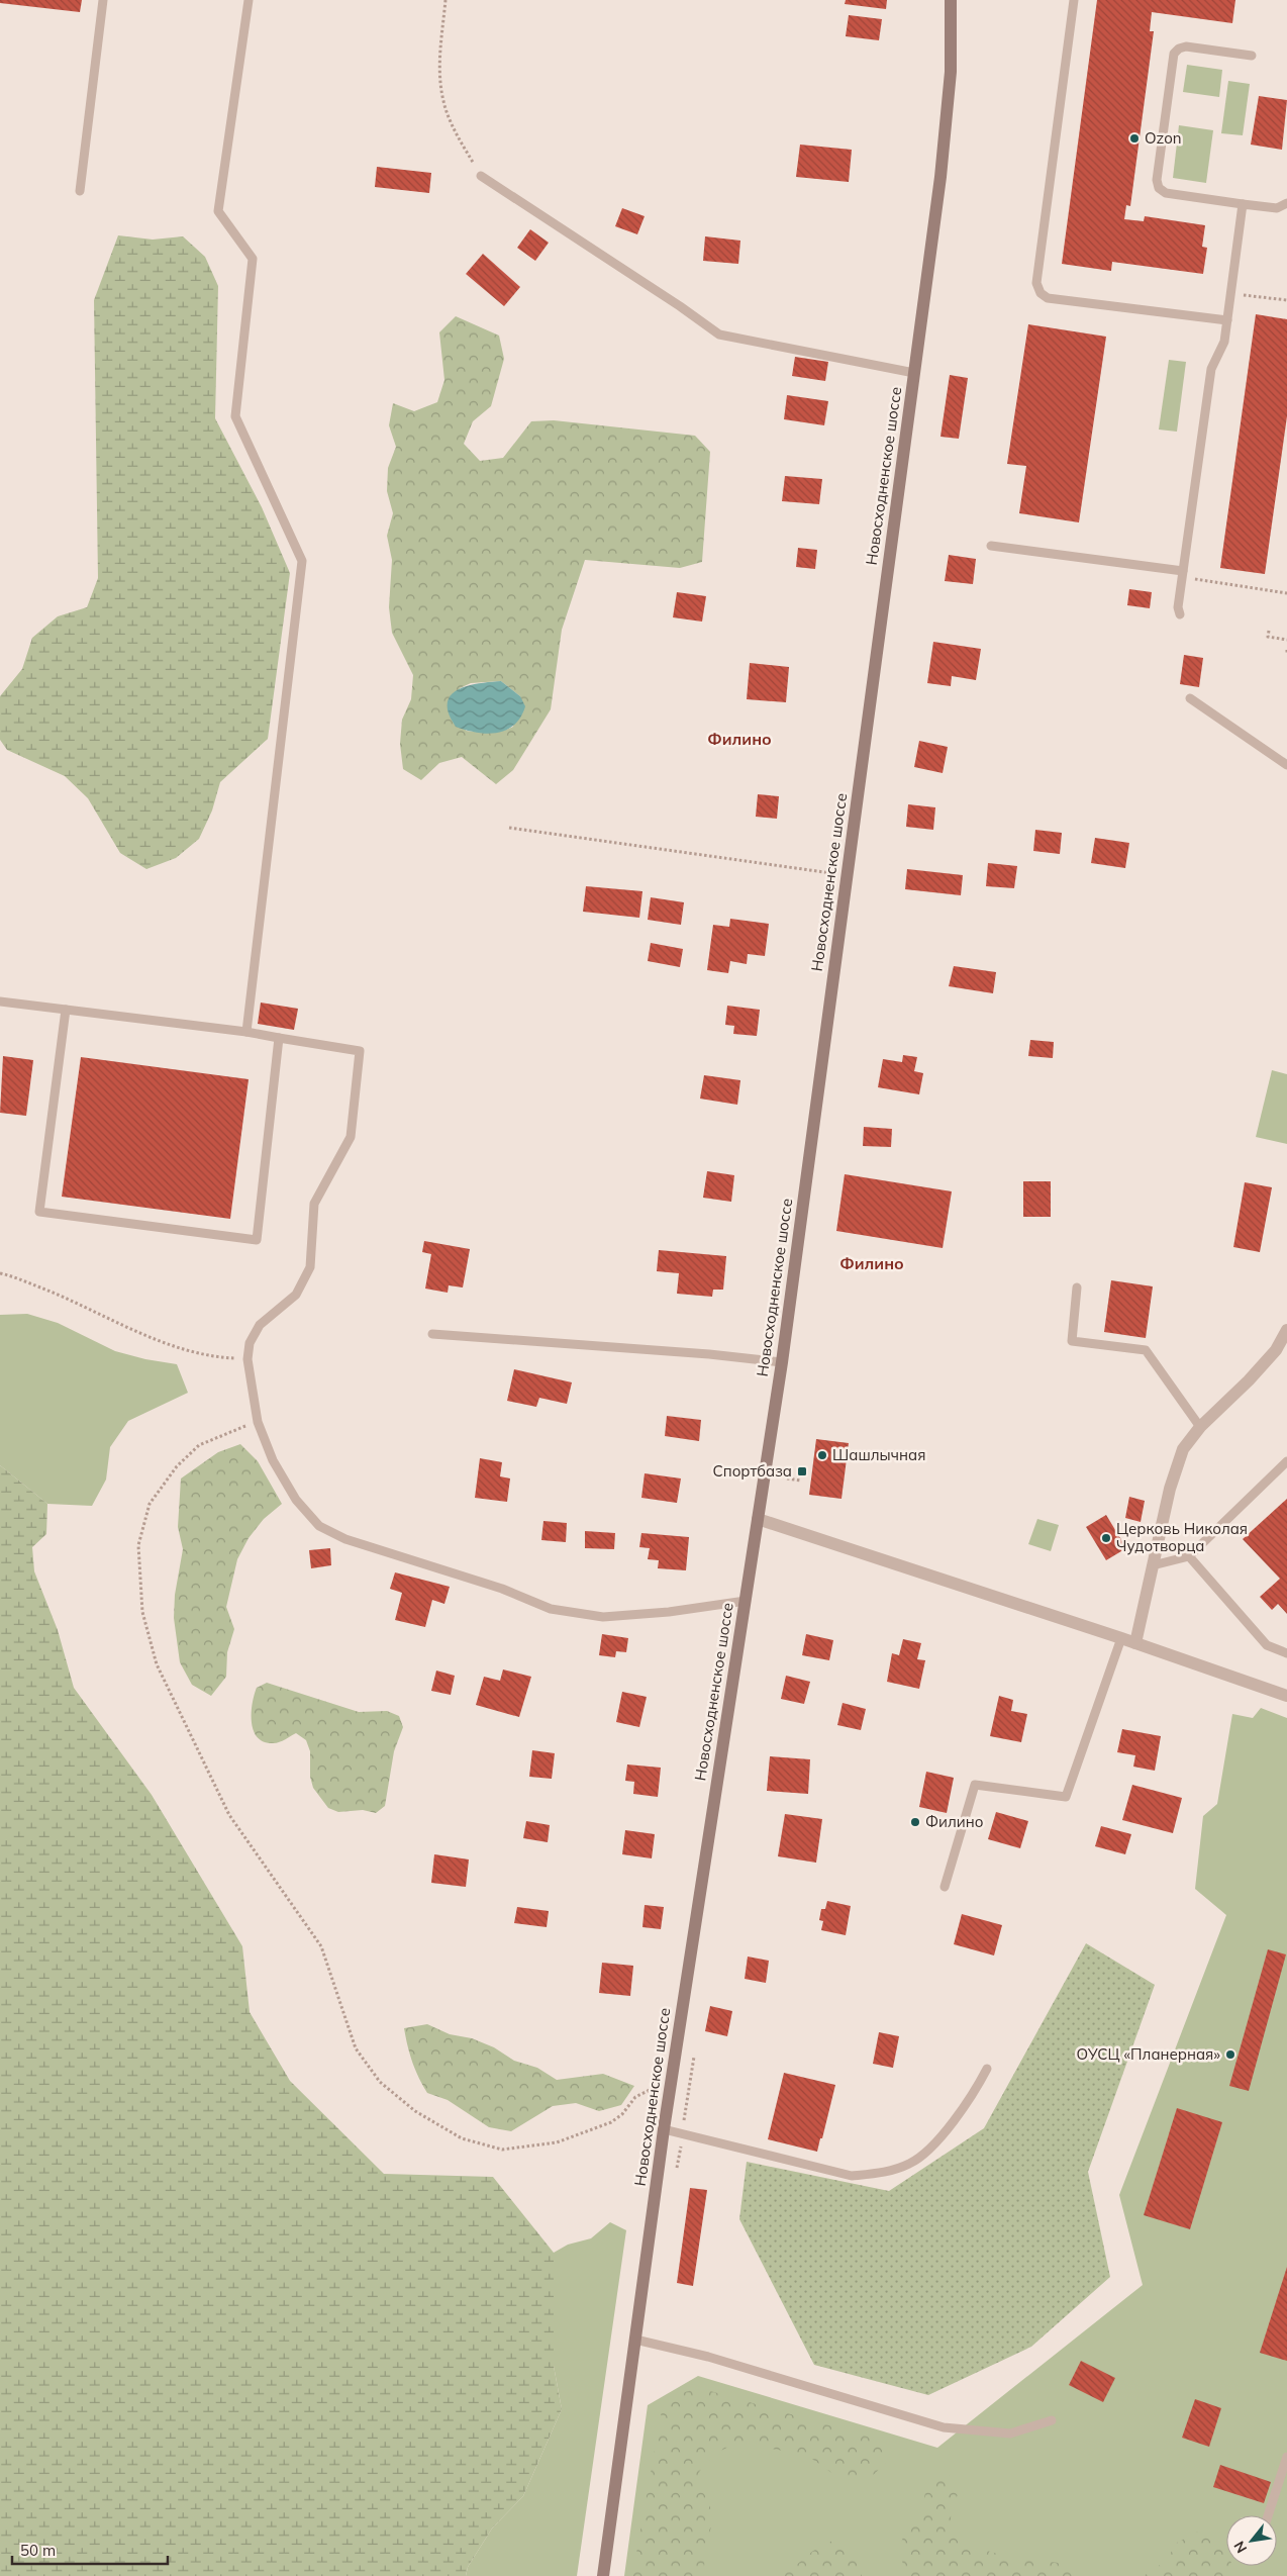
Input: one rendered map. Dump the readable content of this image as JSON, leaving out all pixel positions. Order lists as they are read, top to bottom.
{
  "streets": {
    "main road": ["Новосходненское шоссе"]
  },
  "districts": ["Филино", "Филино"],
  "places": {
    "other": [
      "Ozon",
      "Шашлычная",
      "Церковь Николая Чудотворца",
      "Филино",
      "ОУСЦ «Планерная»"
    ],
    "transit": ["Спортбаза"]
  },
  "scale_bar": "50 m",
  "north": "bottom left"
}
